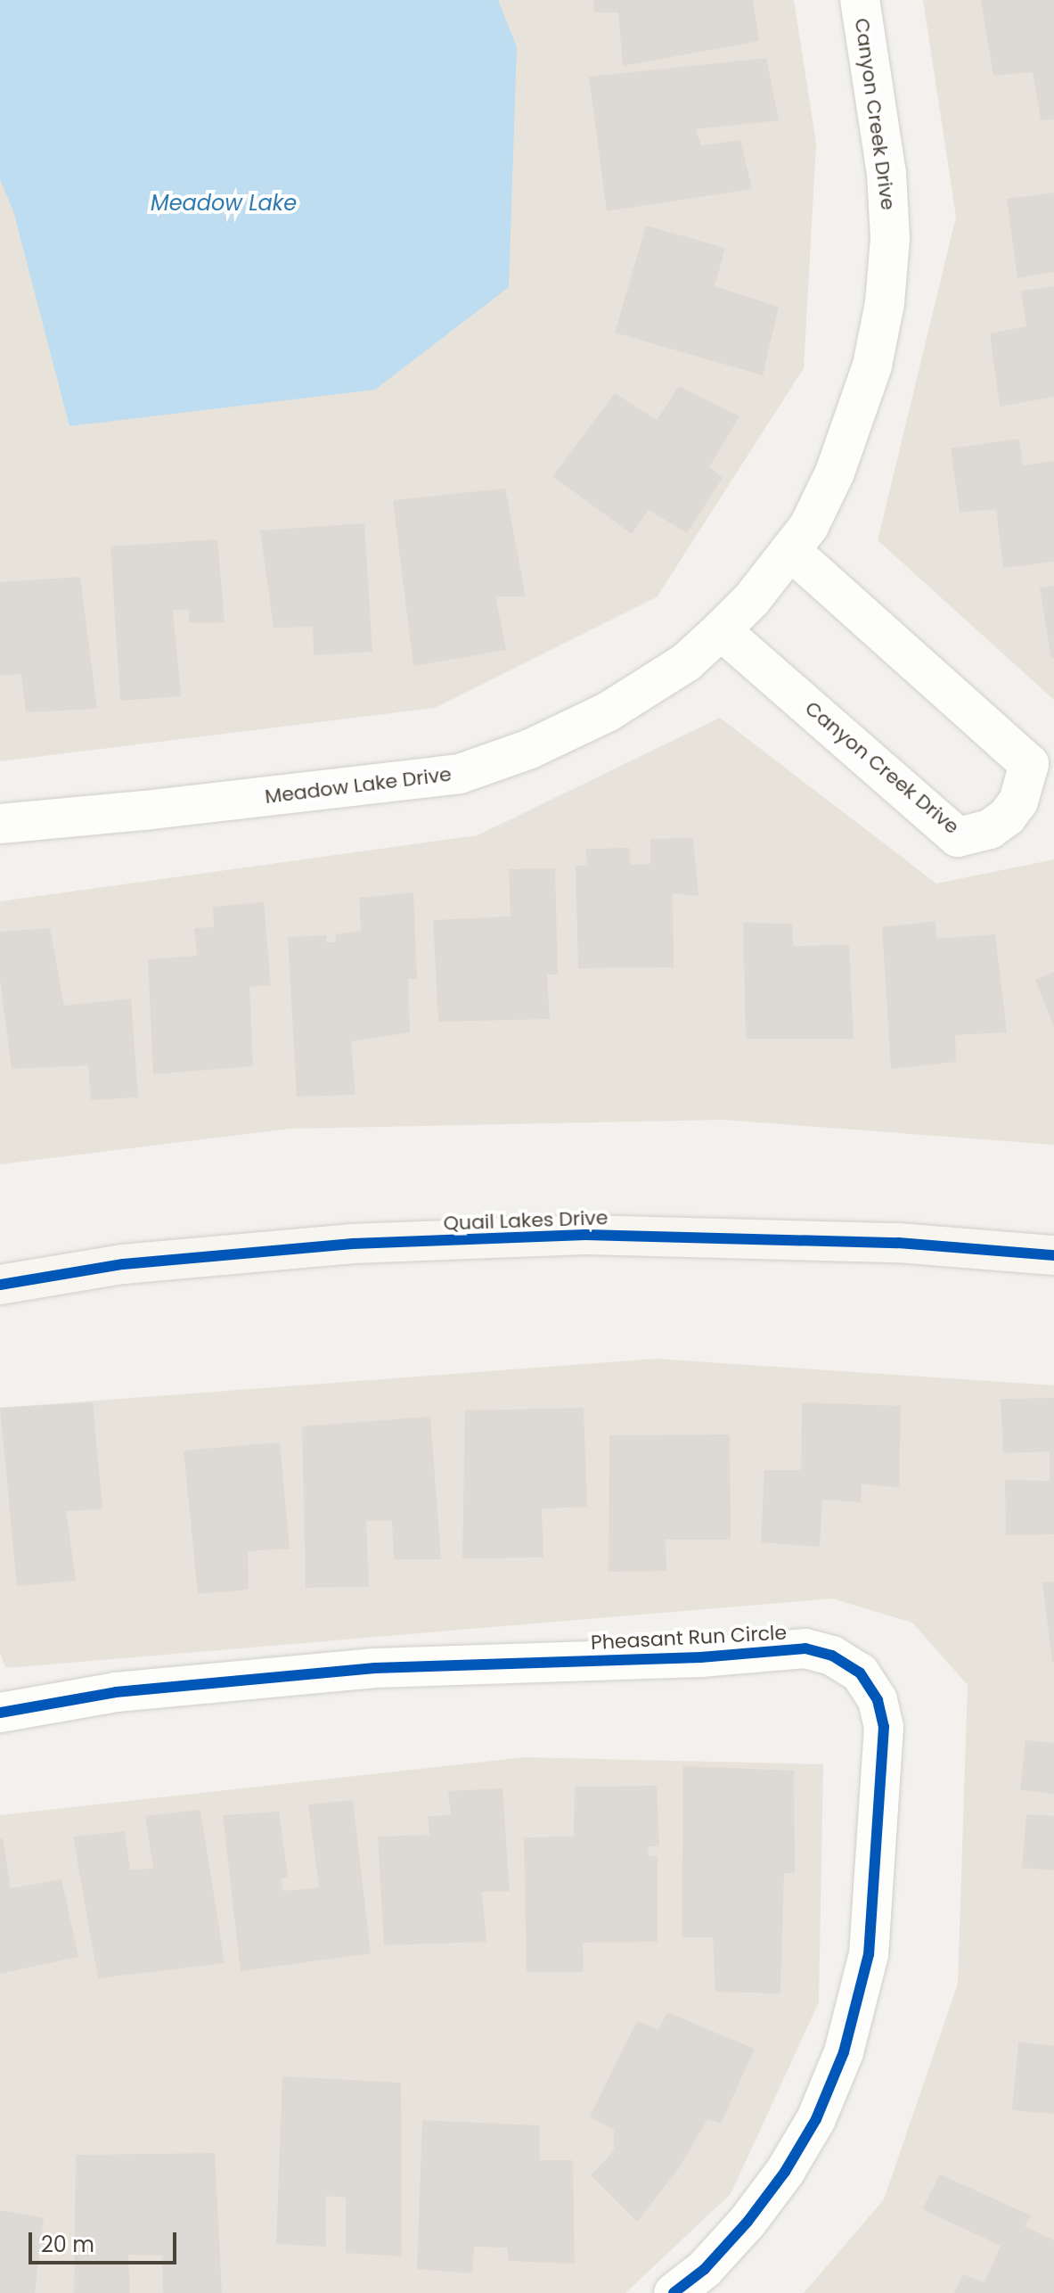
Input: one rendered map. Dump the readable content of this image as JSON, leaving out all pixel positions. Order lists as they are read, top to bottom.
{
  "streets": {
    "main road": ["Quail Lakes Drive"],
    "street": ["Canyon Creek Drive", "Meadow Lake Drive", "Pheasant Run Circle"]
  },
  "crossings": [
    ["Canyon Creek Drive", "Meadow Lake Drive"]
  ],
  "water": ["Meadow Lake"],
  "scale_bar": "20 m"
}
